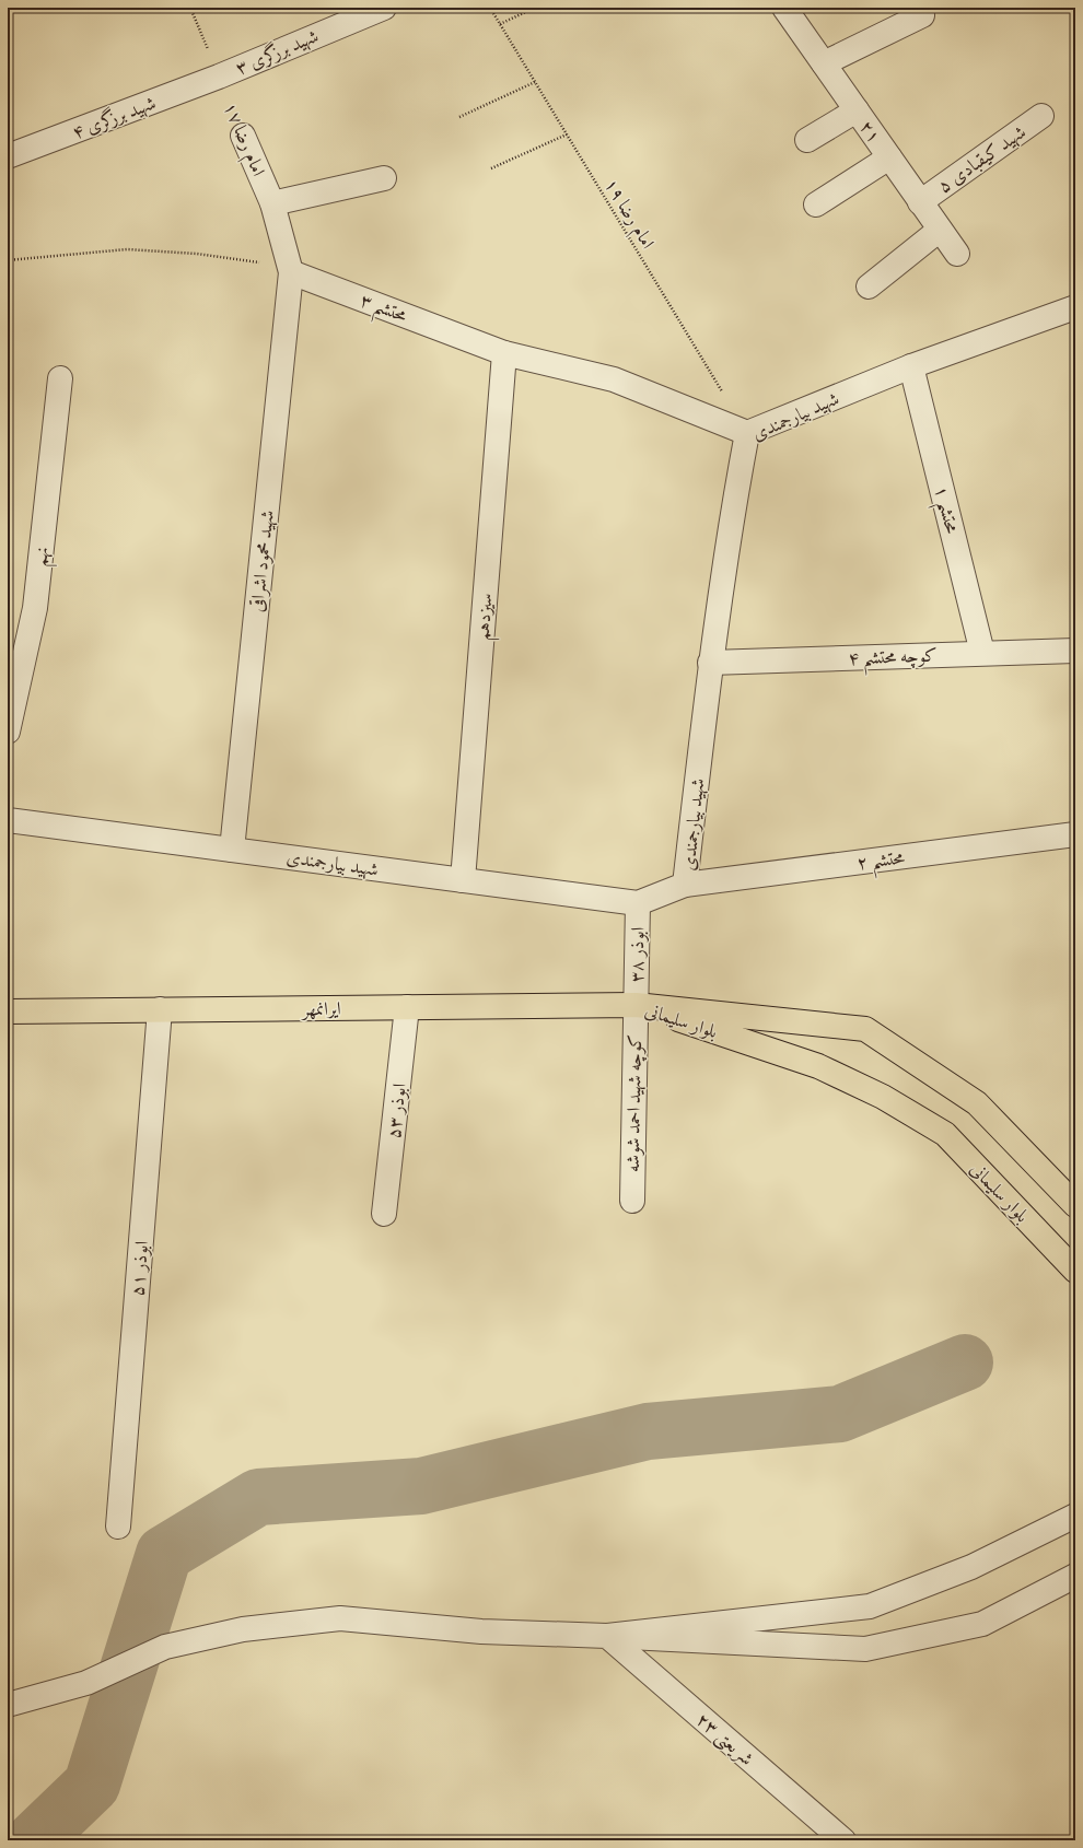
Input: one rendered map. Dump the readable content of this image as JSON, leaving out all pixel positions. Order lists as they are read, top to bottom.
{
  "streets": {
    "main road": ["ایرانمهر", "بلوار سلیمانی"],
    "street": [
      "۳ شهید برزگری",
      "۴ شهید برزگری",
      "۲۱",
      "امام رضا ۱۷",
      "۵ شهید کیقبادی",
      "محتشم ۳",
      "شهید بیارجمندی",
      "محتشم ۱",
      "نهم",
      "شهید محمود اشراقی",
      "سیزدهم",
      "کوچه محتشم ۴",
      "۲ محتشم",
      "ابوذر ۳۸",
      "کوچه شهید احمد شوشه",
      "۵۳ ابوذر",
      "ابوذر ۵۱",
      "شریعتی ۲۳"
    ],
    "path": ["امام رضا ۱۹"]
  },
  "crossings": [
    ["۳ شهید برزگری", "۴ شهید برزگری"],
    ["۲۱", "۵ شهید کیقبادی"],
    ["امام رضا ۱۷", "محتشم ۳"],
    ["امام رضا ۱۷", "شهید محمود اشراقی"],
    ["محتشم ۳", "شهید بیارجمندی"],
    ["محتشم ۳", "شهید محمود اشراقی"],
    ["محتشم ۳", "سیزدهم"],
    ["شهید بیارجمندی", "محتشم ۱"],
    ["شهید بیارجمندی", "شهید محمود اشراقی"],
    ["شهید بیارجمندی", "سیزدهم"],
    ["شهید بیارجمندی", "کوچه محتشم ۴"],
    ["شهید بیارجمندی", "۲ محتشم"],
    ["شهید بیارجمندی", "ابوذر ۳۸"],
    ["محتشم ۱", "کوچه محتشم ۴"],
    ["ابوذر ۳۸", "ایرانمهر"],
    ["ابوذر ۳۸", "بلوار سلیمانی"],
    ["ابوذر ۳۸", "کوچه شهید احمد شوشه"],
    ["ایرانمهر", "بلوار سلیمانی"],
    ["ایرانمهر", "کوچه شهید احمد شوشه"],
    ["ایرانمهر", "۵۳ ابوذر"],
    ["ایرانمهر", "ابوذر ۵۱"],
    ["بلوار سلیمانی", "کوچه شهید احمد شوشه"]
  ]
}
